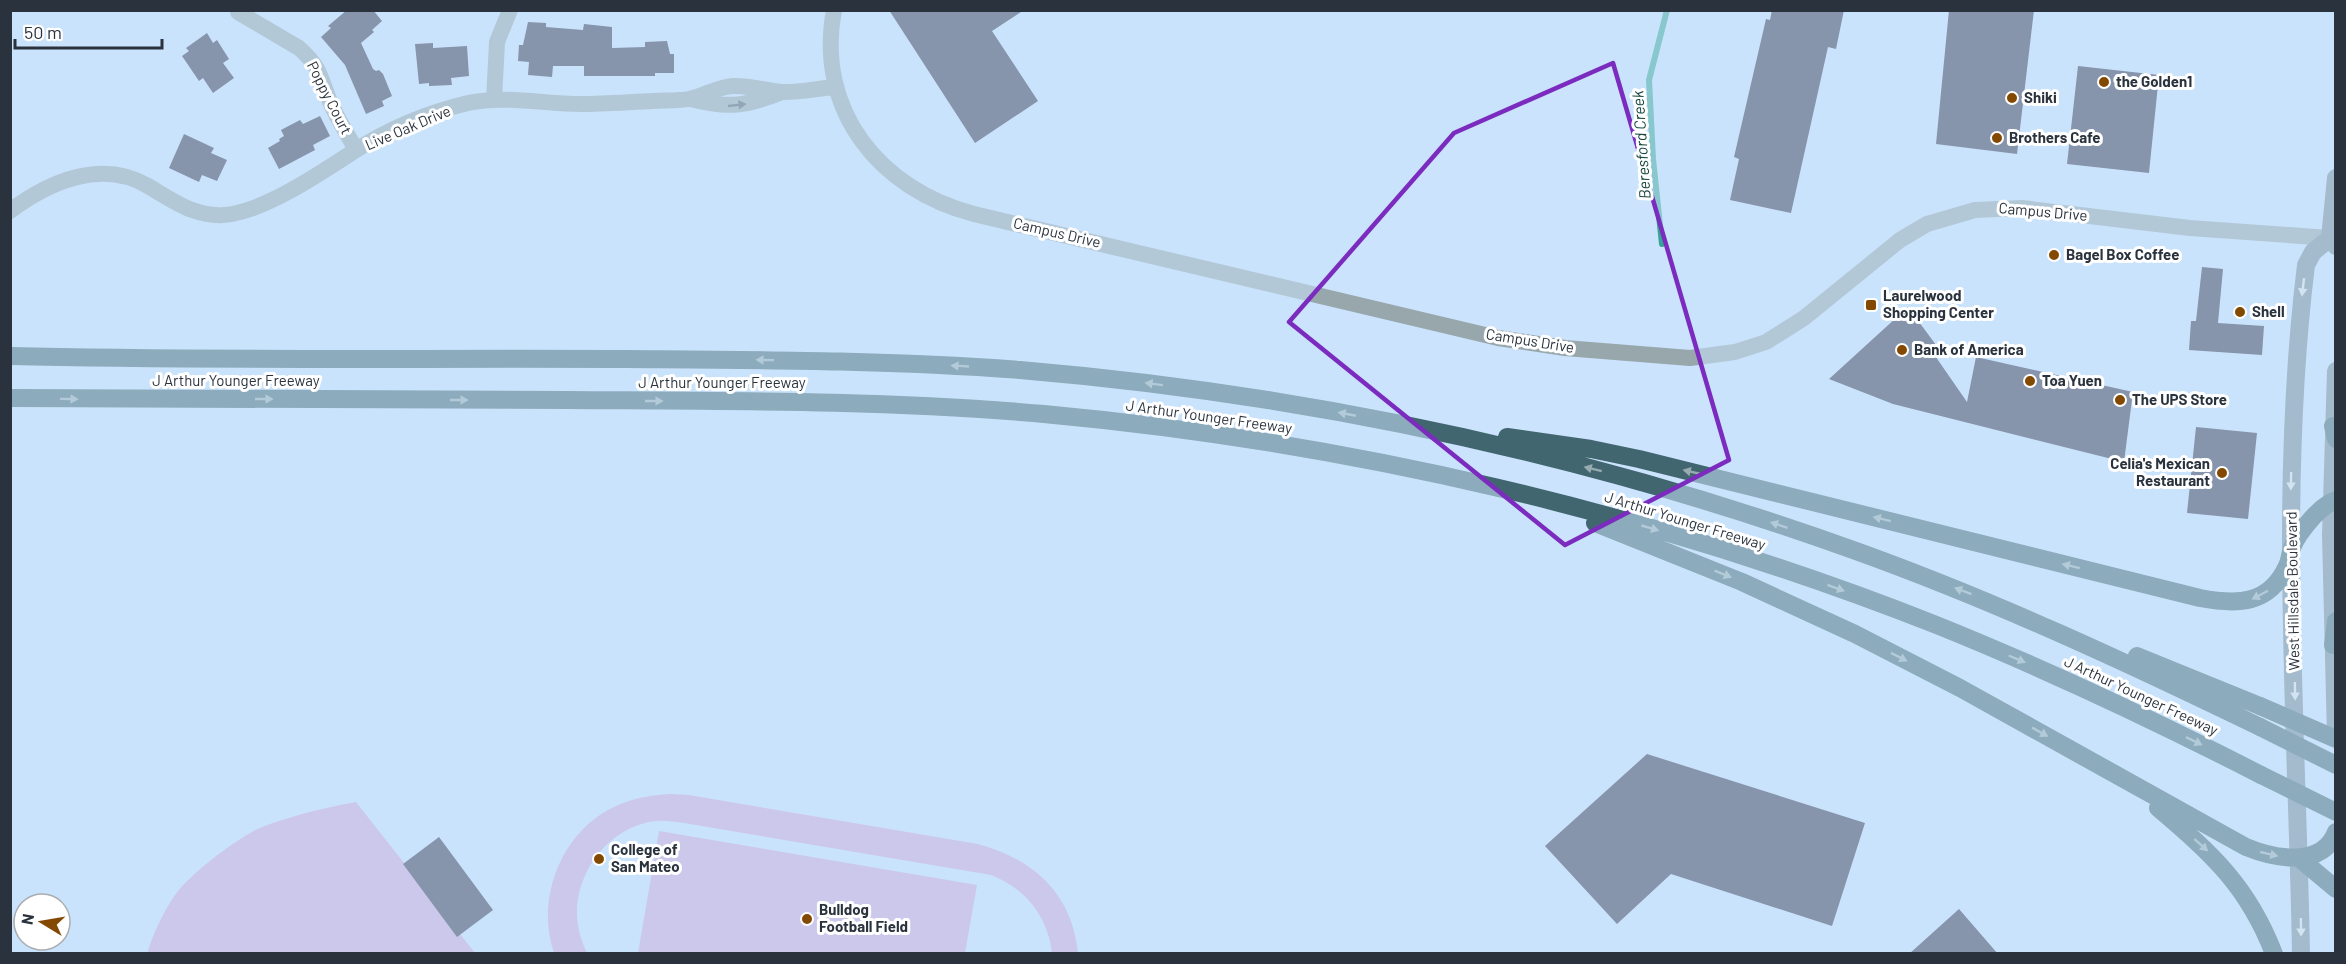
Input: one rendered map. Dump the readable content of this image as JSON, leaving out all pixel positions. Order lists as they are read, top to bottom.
{
  "streets": {
    "highway": ["J Arthur Younger Freeway"],
    "main road": ["West Hillsdale Boulevard"],
    "street": ["Poppy Court", "Live Oak Drive", "Campus Drive"]
  },
  "crossings": [
    ["Poppy Court", "Live Oak Drive"],
    ["Live Oak Drive", "Campus Drive"],
    ["Campus Drive", "West Hillsdale Boulevard"]
  ],
  "water": ["Beresford Creek"],
  "places": {
    "other": [
      "the Golden1",
      "Shiki",
      "Brothers Cafe",
      "Bagel Box Coffee",
      "Shell",
      "Bank of America",
      "Toa Yuen",
      "The UPS Store",
      "Celia's Mexican Restaurant",
      "College of San Mateo",
      "Bulldog Football Field"
    ],
    "transit": ["Laurelwood Shopping Center"]
  },
  "scale_bar": "50 m",
  "north": "left"
}
